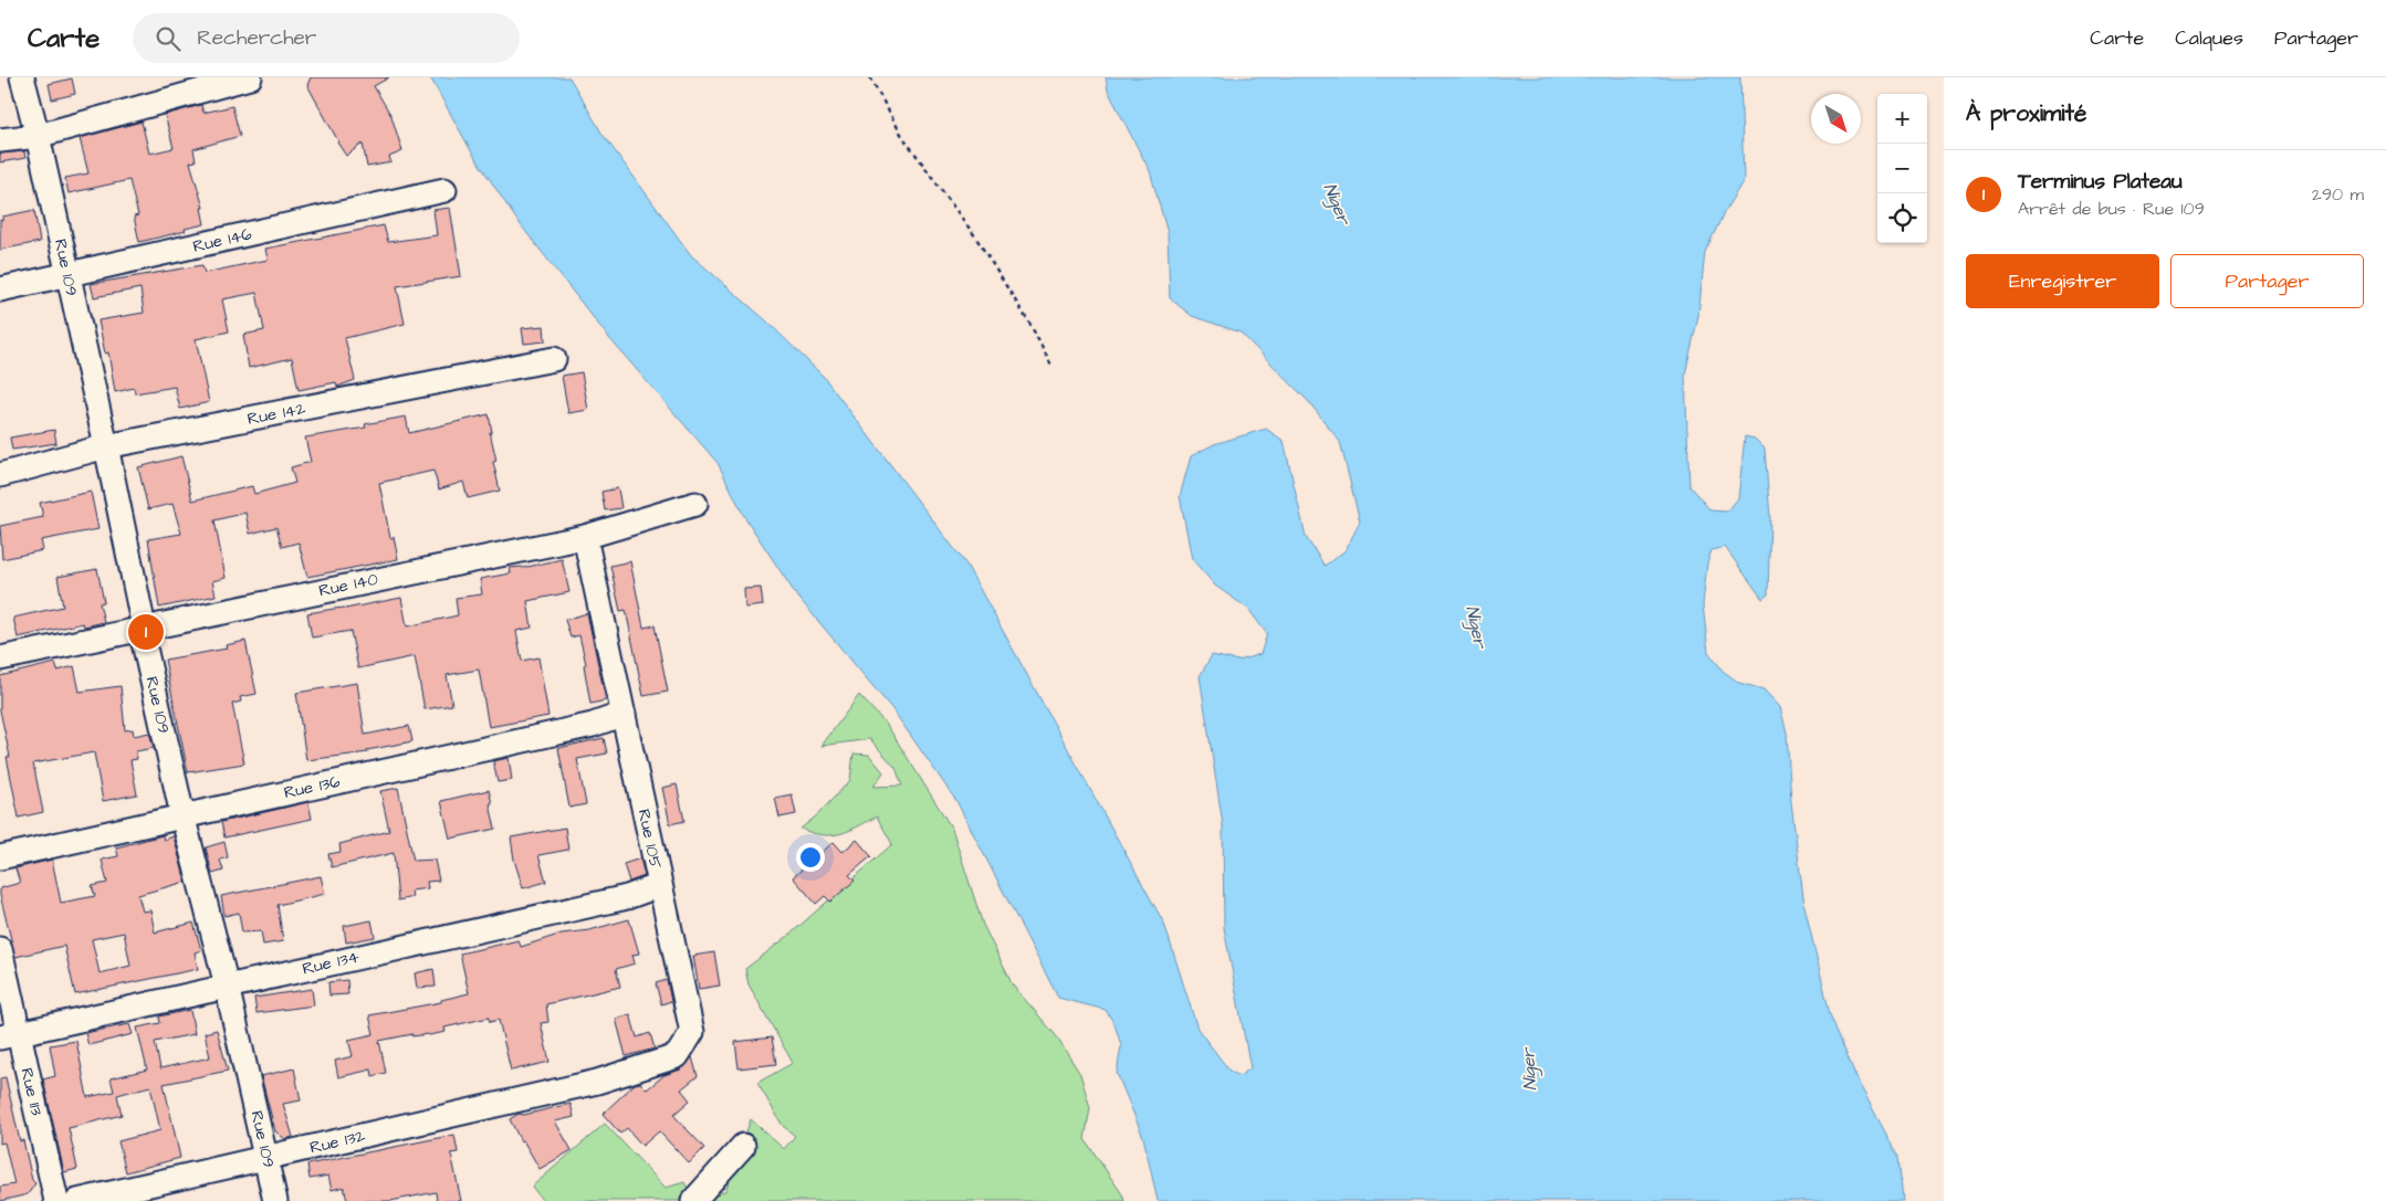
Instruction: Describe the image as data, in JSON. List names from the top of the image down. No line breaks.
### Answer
{"streets":{"street":["Rue 146","Rue 109","Rue 142","Rue 140","Rue 136","Rue 105","Rue 134","Rue 113","Rue 132"]},"crossings":[["Rue 146","Rue 109"],["Rue 109","Rue 142"],["Rue 109","Rue 140"],["Rue 109","Rue 136"],["Rue 109","Rue 134"],["Rue 109","Rue 132"],["Rue 140","Rue 105"],["Rue 136","Rue 105"],["Rue 105","Rue 134"],["Rue 105","Rue 132"],["Rue 134","Rue 113"]],"water":["Niger"],"north":"bottom right","page":{"header":"Carte","search":"Rechercher","nav":["Carte","Calques","Partager"],"heading":"À proximité","map_buttons":["+","−"],"list":[{"mark":"1","name":"Terminus Plateau","note":"Arrêt de bus · Rue 109","value":"290 m"}],"buttons":["Enregistrer","Partager"],"pins":"1"}}
